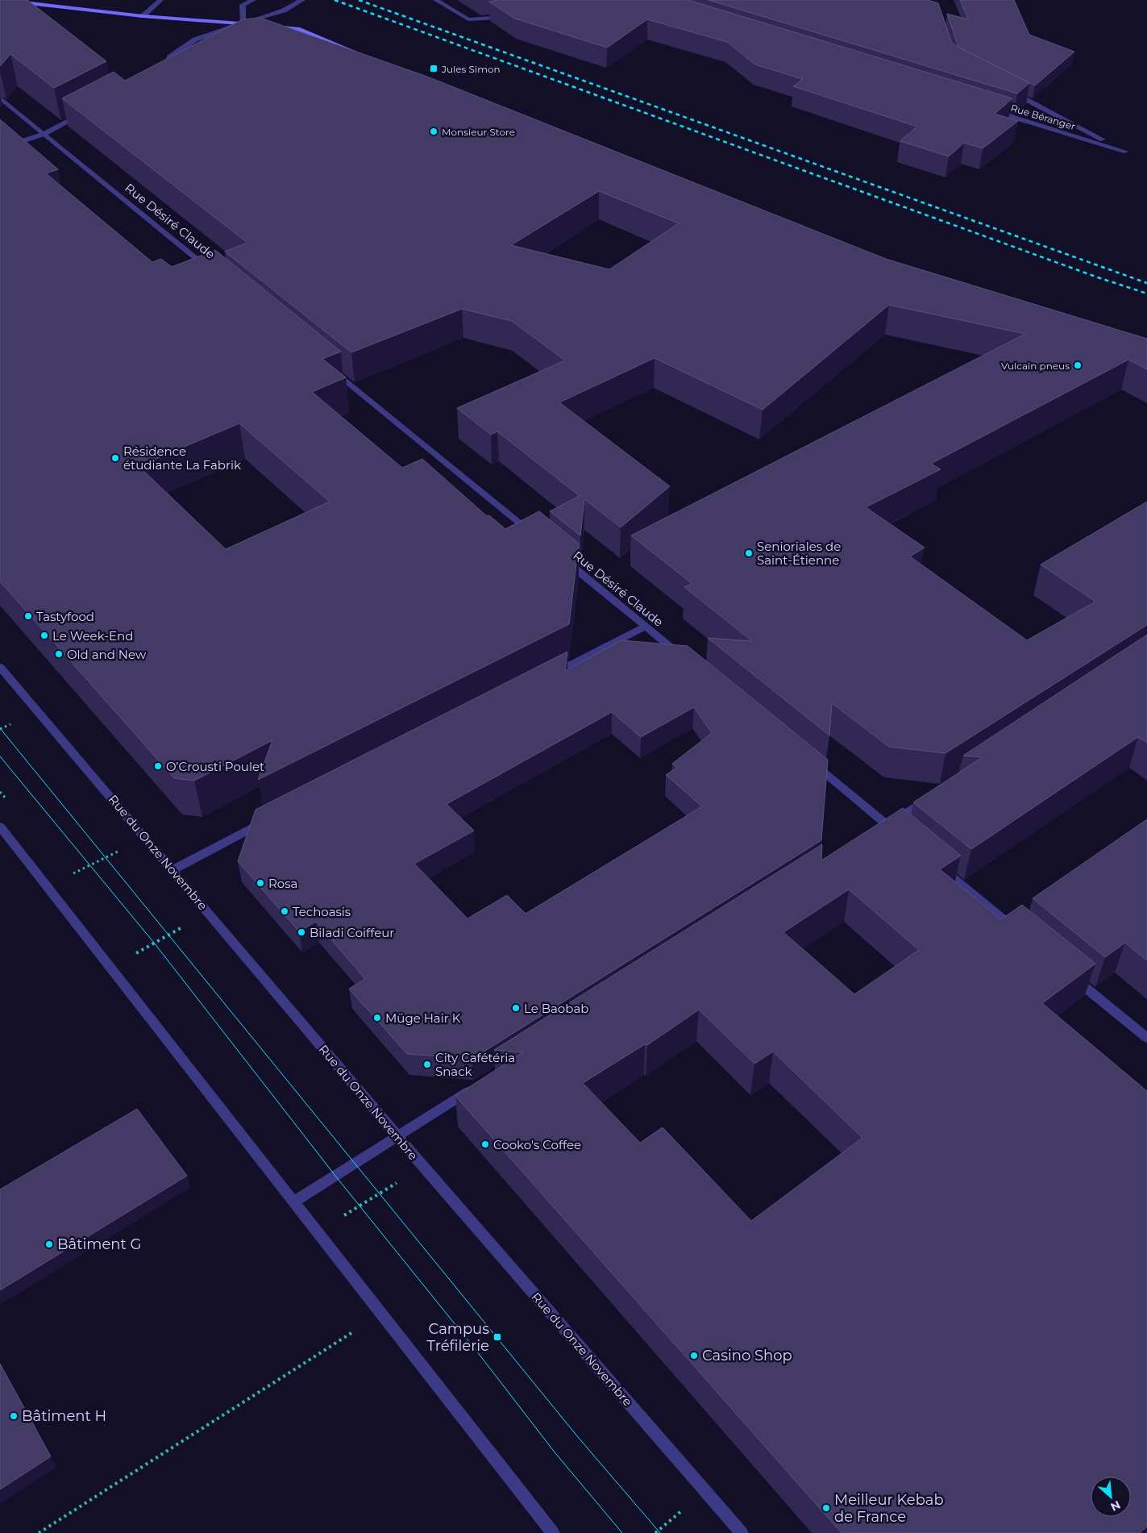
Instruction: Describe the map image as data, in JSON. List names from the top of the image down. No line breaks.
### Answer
{"streets":{"street":["Rue Béranger","Rue Désiré Claude","Rue du Onze Novembre"]},"places":{"transit":["Jules Simon","Campus Tréfilerie"],"other":["Monsieur Store","Vulcain pneus","Résidence étudiante La Fabrik","Senioriales de Saint-Étienne","Tastyfood","Le Week-End","Old and New","O’Crousti Poulet","Rosa","Techoasis","Biladi Coiffeur","Le Baobab","Müge Hair K","City Cafétéria Snack","Cooko's Coffee","Bâtiment G","Casino Shop","Bâtiment H","Meilleur Kebab de France"]},"north":"bottom right"}
